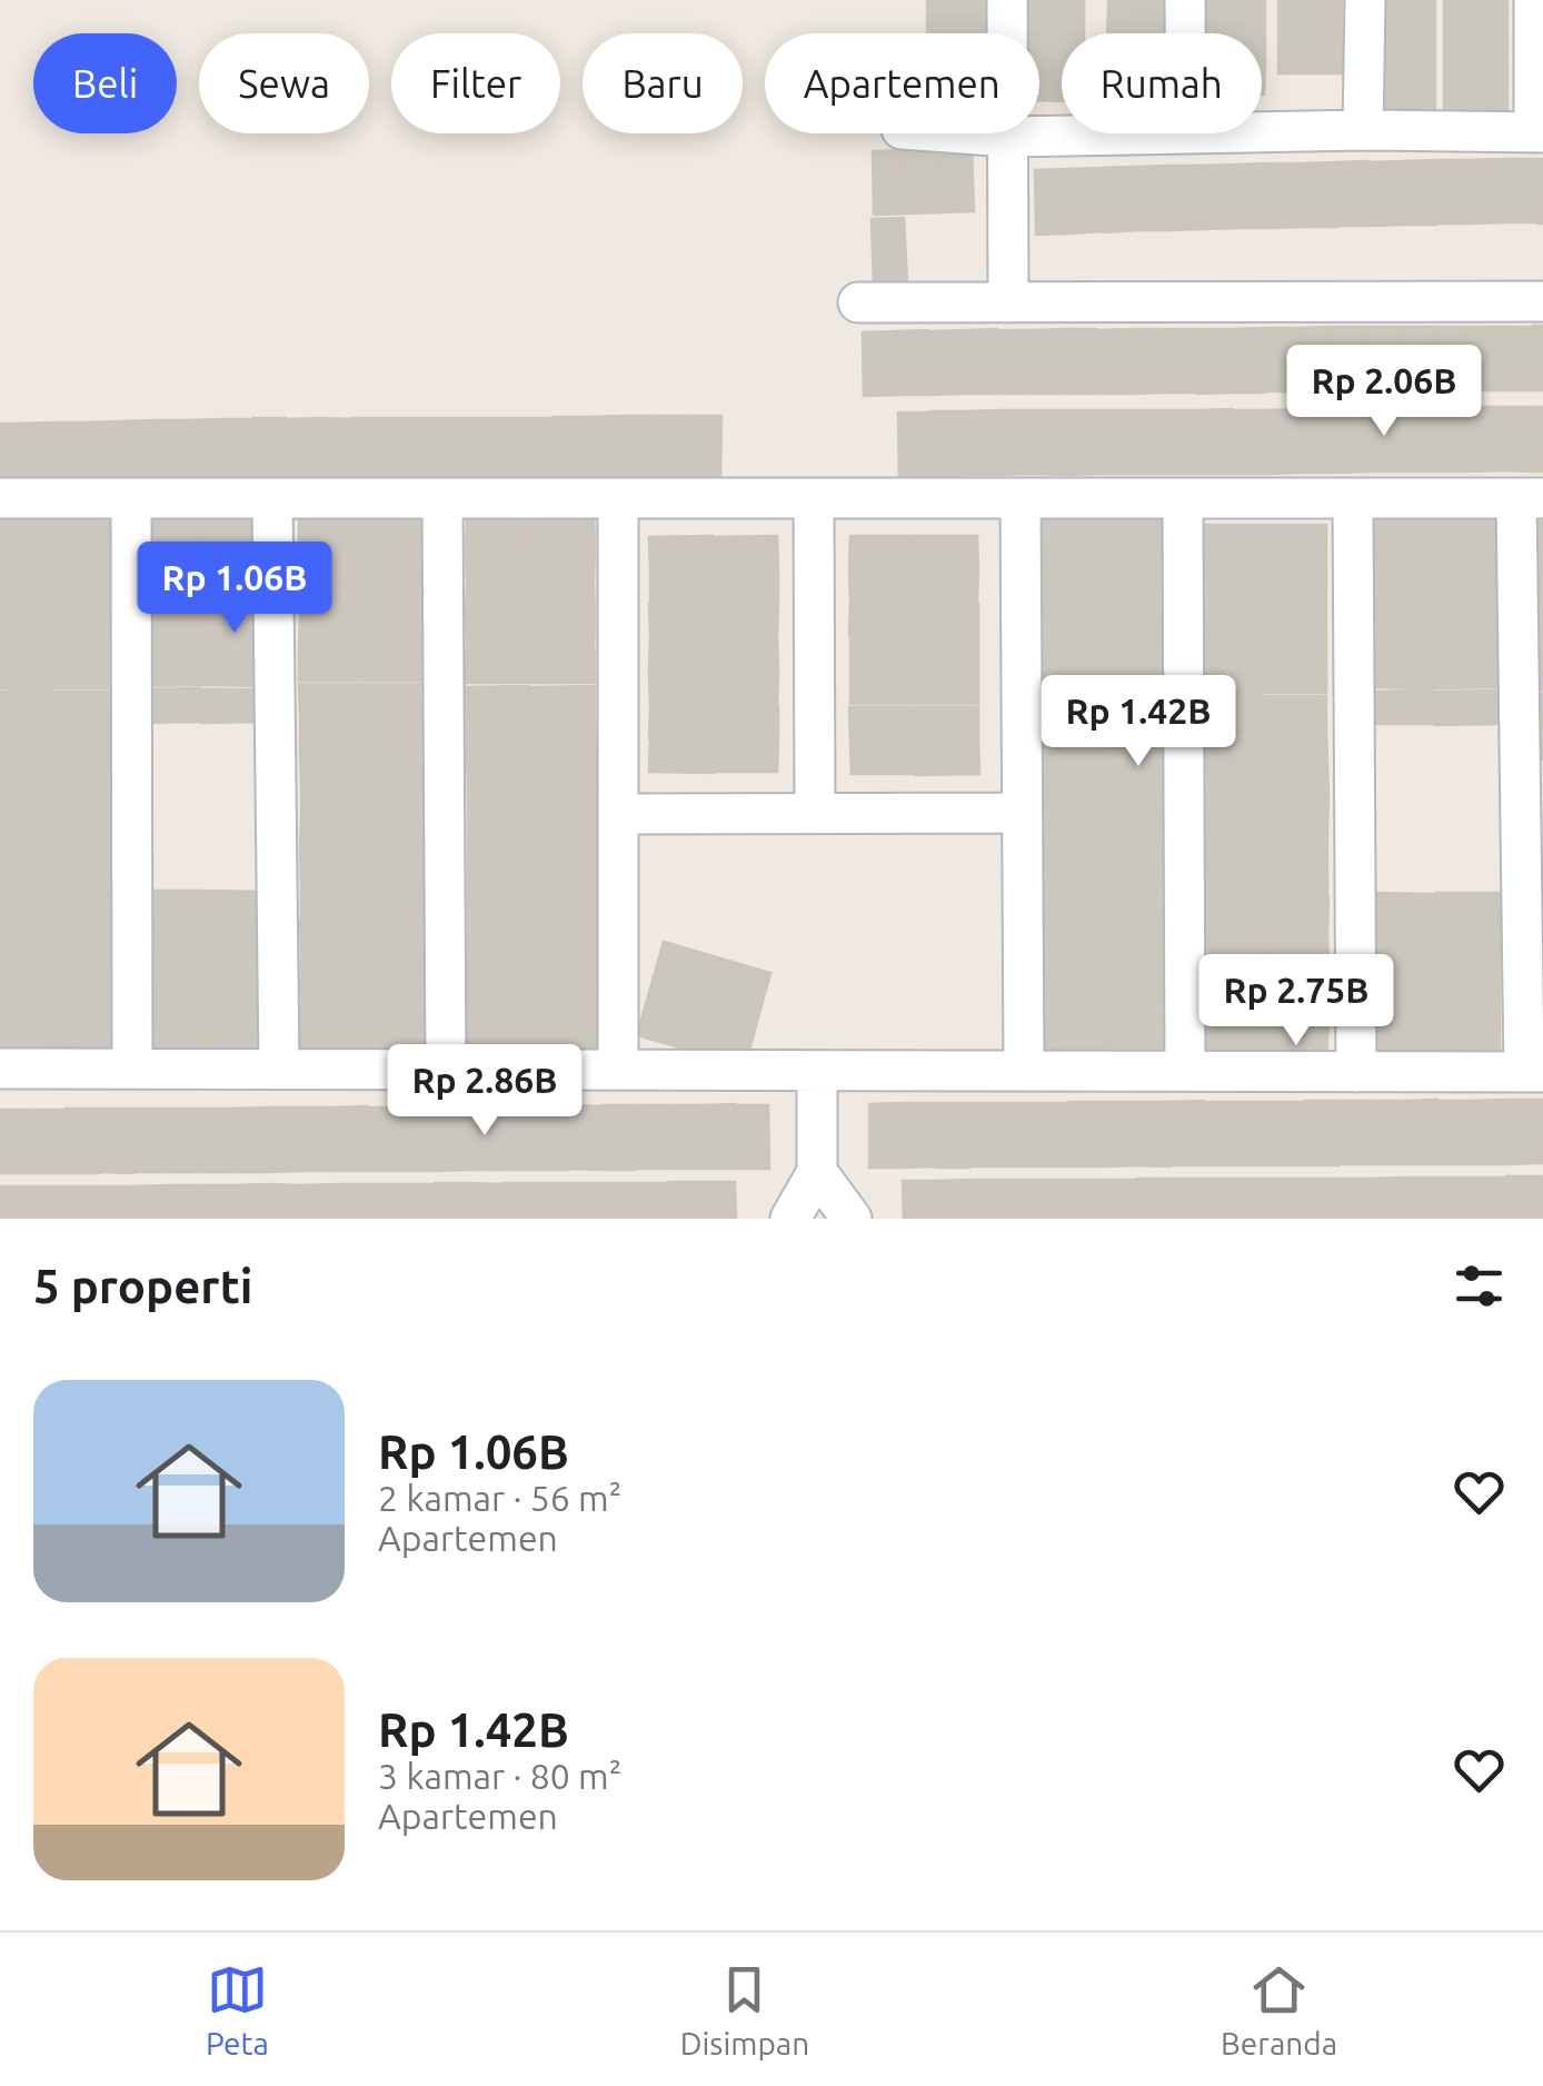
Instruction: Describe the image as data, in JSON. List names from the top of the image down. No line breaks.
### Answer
{"page":{"chip":["Beli","Sewa","Filter","Baru","Apartemen","Rumah"],"price":["Rp 2.06B","Rp 1.06B","Rp 1.42B","Rp 2.75B","Rp 2.86B"],"heading":"5 properti","list":[{"name":"Rp 1.06B","note":"2 kamar · 56 m² · Apartemen"},{"name":"Rp 1.42B","note":"3 kamar · 80 m² · Apartemen"}],"tabs":["Peta","Disimpan","Beranda"]}}
